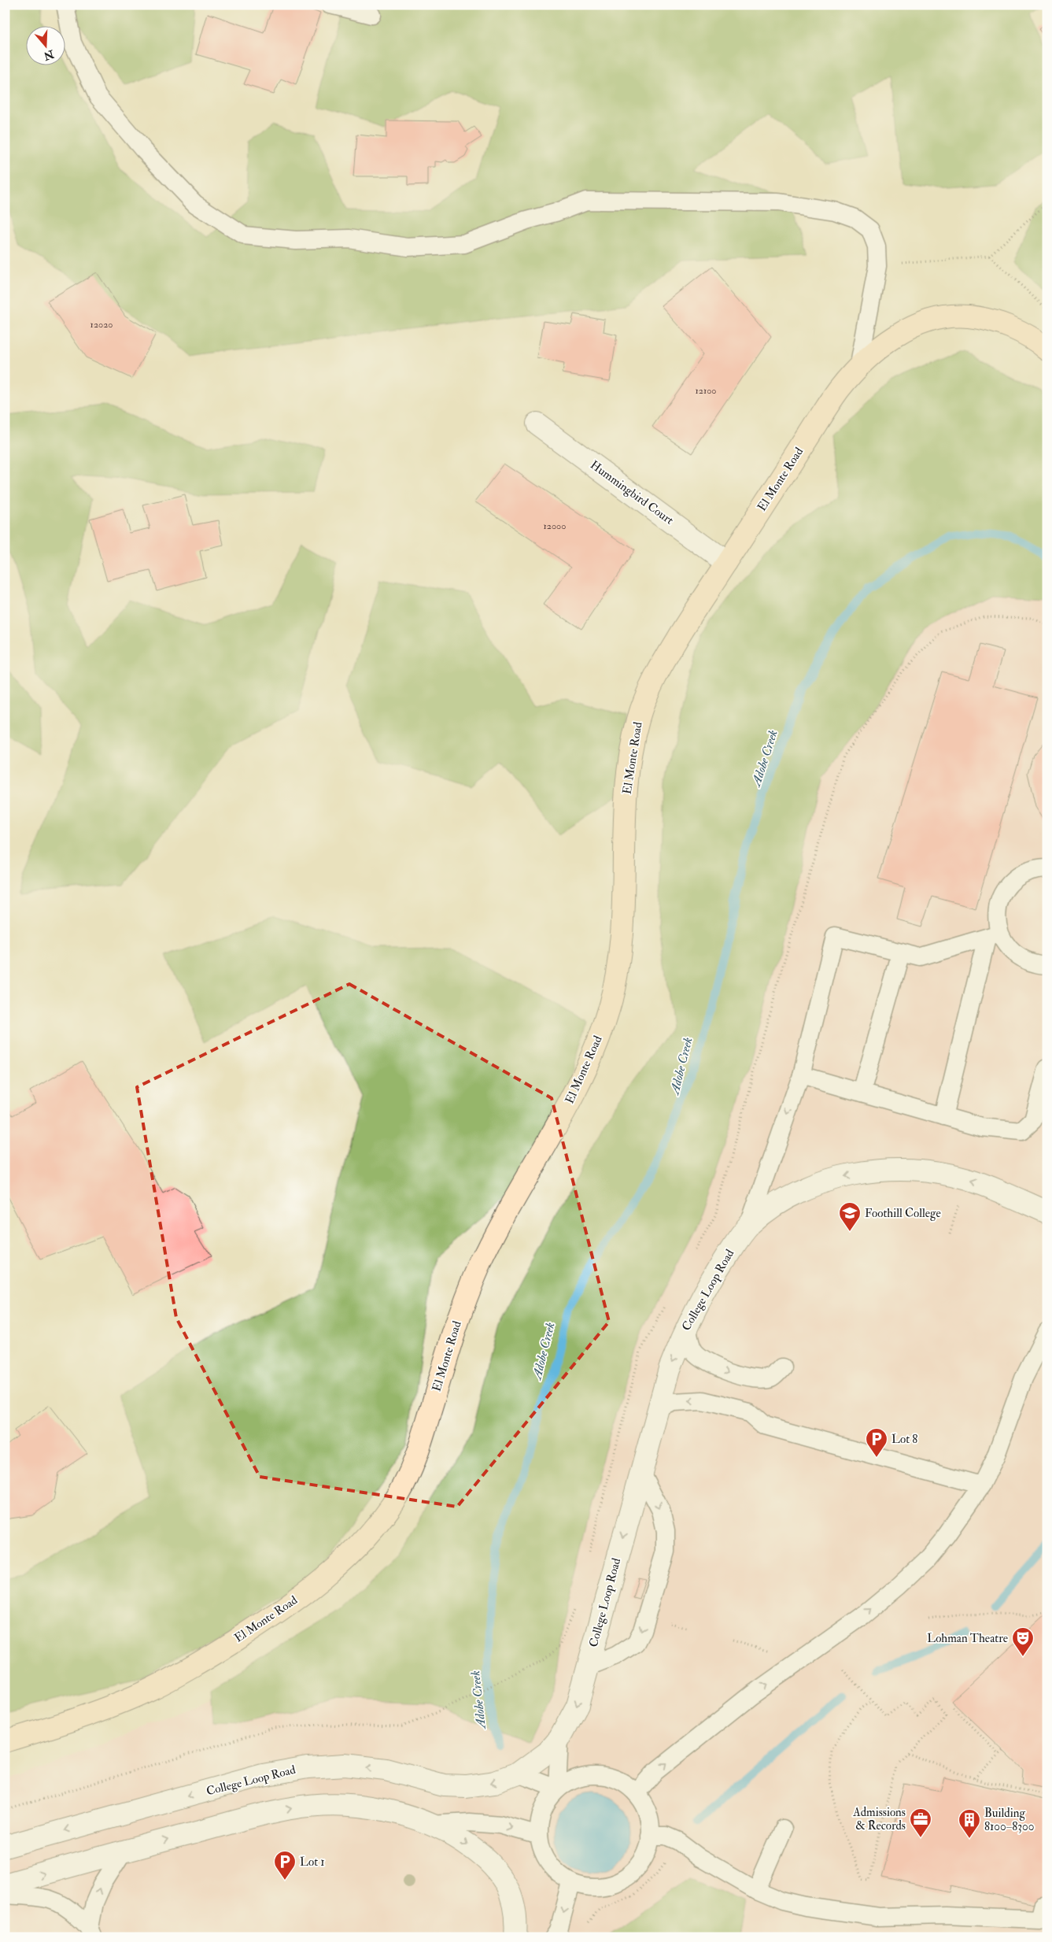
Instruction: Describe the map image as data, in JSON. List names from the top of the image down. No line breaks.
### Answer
{"streets":{"street":["El Monte Road","Hummingbird Court","College Loop Road"]},"crossings":[["El Monte Road","Hummingbird Court"]],"water":["Adobe Creek"],"places":{"school or university":["Foothill College"],"parking":["Lot 8","Lot 1"],"theatre":["Lohman Theatre"],"office":["Admissions & Records"],"building":["Building 8100–8300"]},"house_numbers":["12020","12100","12000"],"north":"bottom"}
